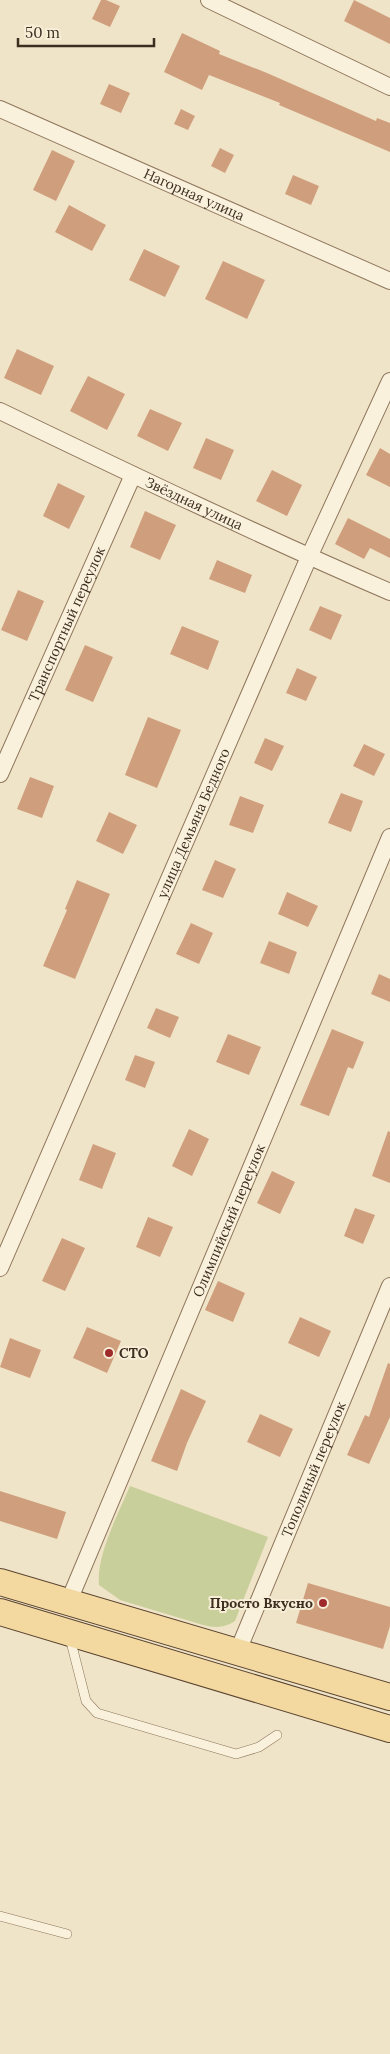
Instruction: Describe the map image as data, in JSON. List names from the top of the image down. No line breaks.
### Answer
{"streets":{"street":["Нагорная улица","Звёздная улица","Транспортный переулок","улица Демьяна Бедного","Олимпийский переулок","Тополиный переулок"]},"crossings":[["Звёздная улица","Транспортный переулок"],["Звёздная улица","улица Демьяна Бедного"]],"places":["СТО","Просто Вкусно"],"scale_bar":"50 m"}
